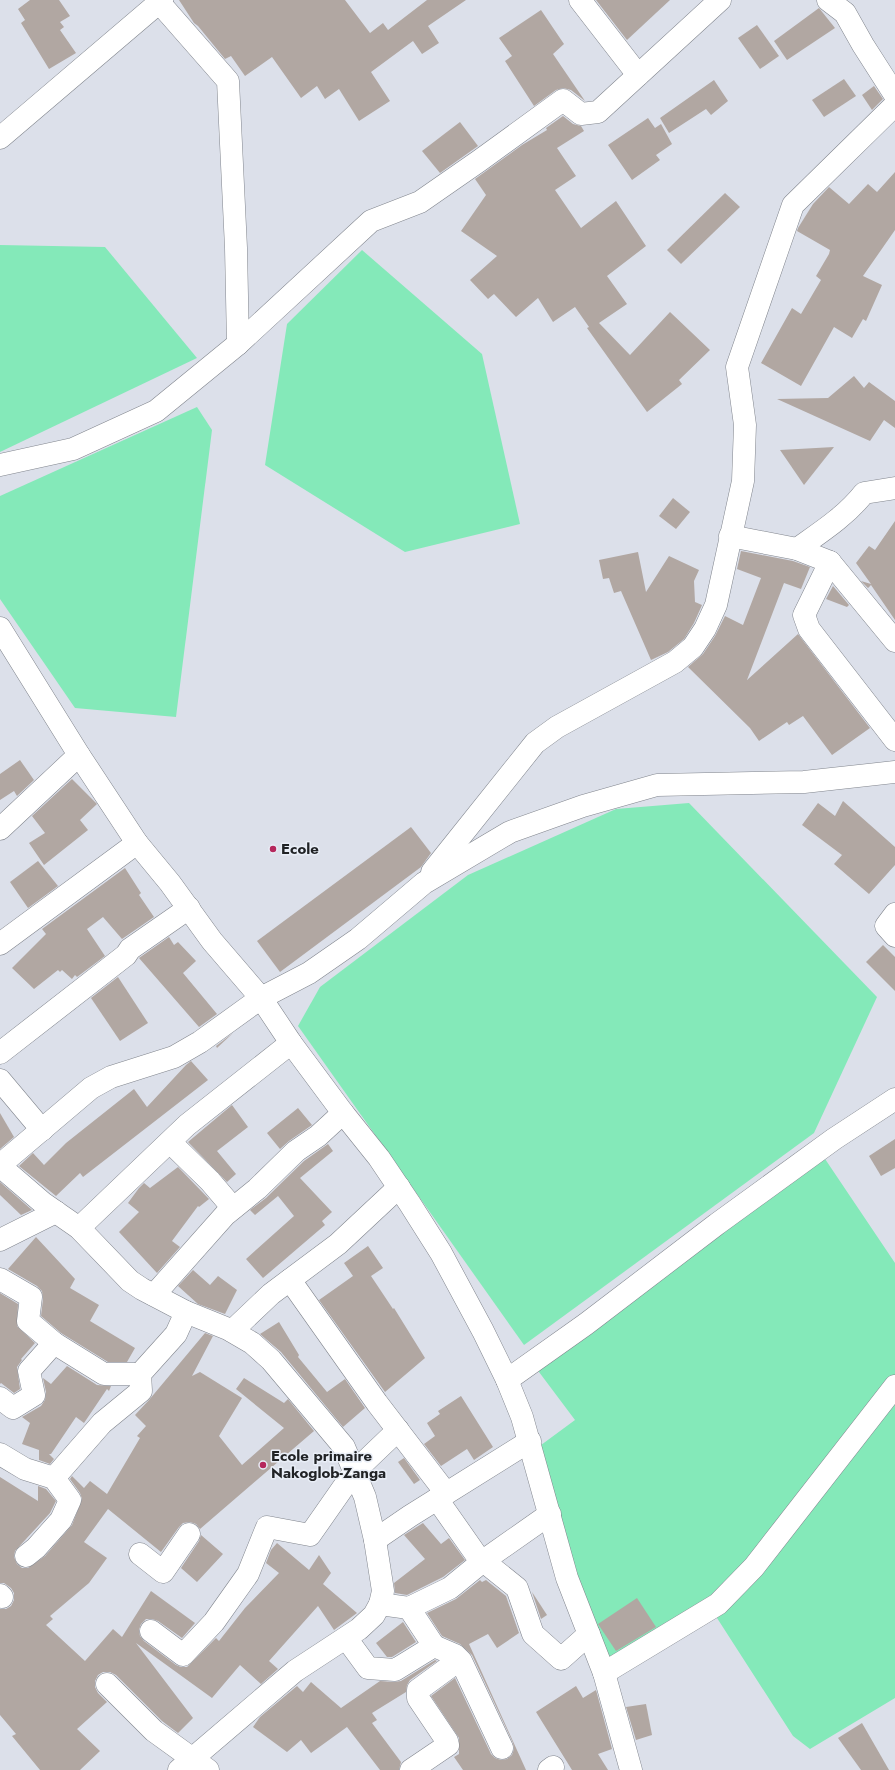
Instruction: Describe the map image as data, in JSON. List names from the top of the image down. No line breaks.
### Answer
{"places":["Ecole","Ecole primaire Nakoglob-Zanga"]}
